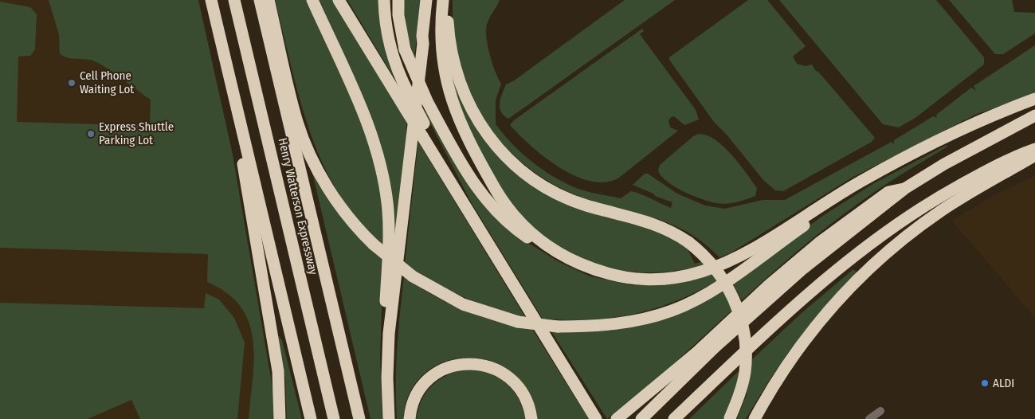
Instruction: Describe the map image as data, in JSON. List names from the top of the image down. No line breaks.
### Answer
{"streets":{"highway":["Henry Watterson Expressway"]},"places":["Cell Phone Waiting Lot","Express Shuttle Parking Lot","ALDI"]}
